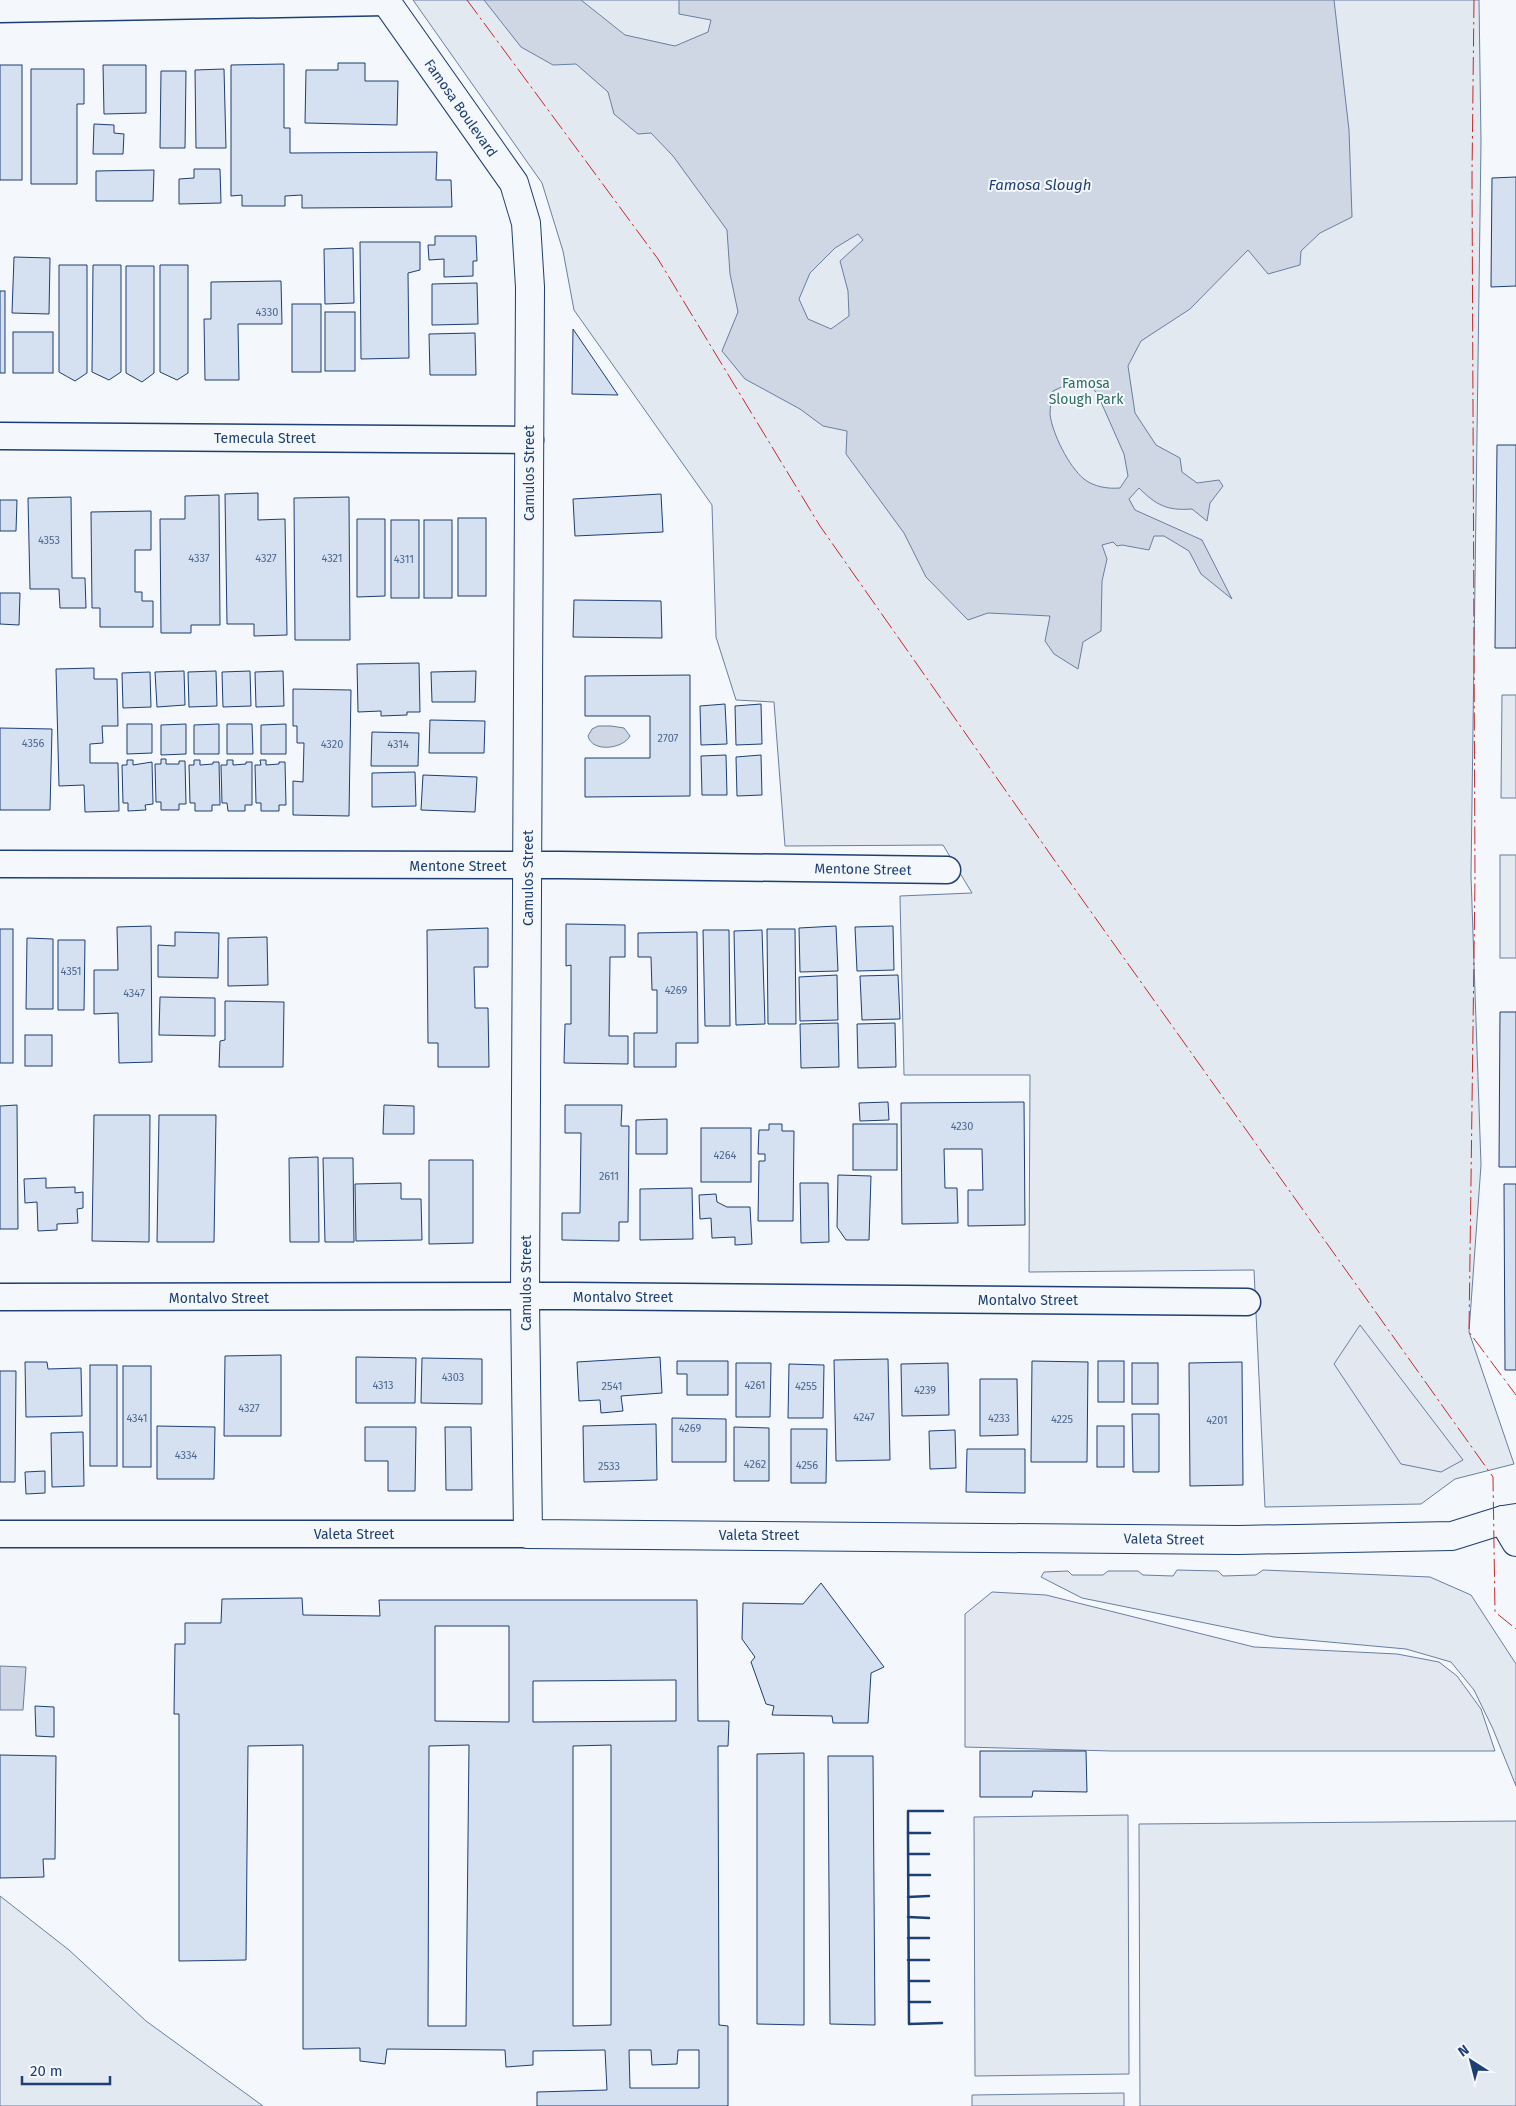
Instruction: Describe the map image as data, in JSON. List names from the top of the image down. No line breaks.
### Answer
{"streets":{"street":["Famosa Boulevard","Temecula Street","Camulos Street","Mentone Street","Montalvo Street","Valeta Street"]},"crossings":[["Famosa Boulevard","Camulos Street"],["Temecula Street","Camulos Street"],["Camulos Street","Mentone Street"],["Camulos Street","Montalvo Street"],["Camulos Street","Valeta Street"]],"water":["Famosa Slough"],"parks":["Famosa Slough Park"],"house_numbers":["4330","4353","4337","4327","4321","4311","2707","4356","4320","4314","4351","4269","4347","4230","4264","2611","4303","4313","4261","2541","4255","4239","4327","4247","4341","4233","4225","4201","4269","4334","4262","4256","2533"],"scale_bar":"20 m","north":"top left"}
